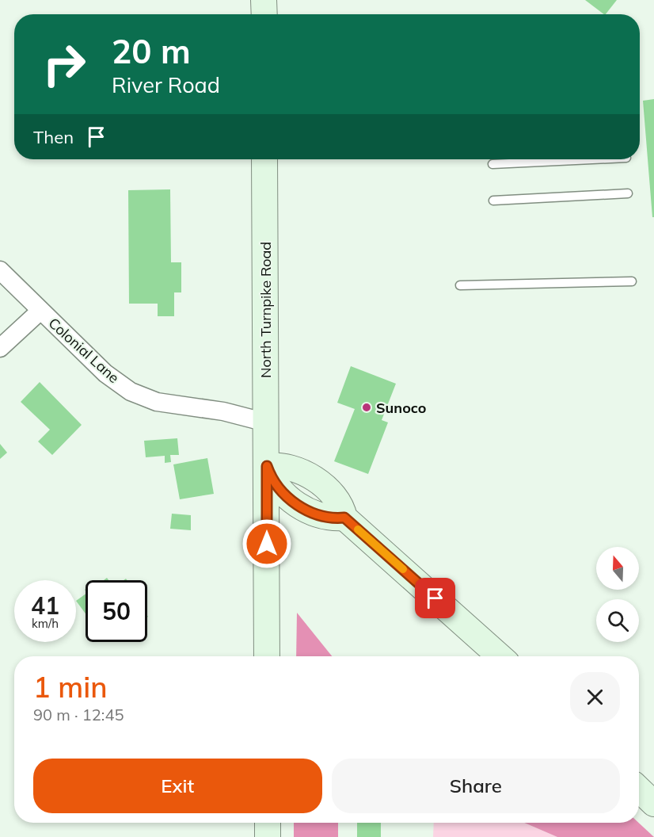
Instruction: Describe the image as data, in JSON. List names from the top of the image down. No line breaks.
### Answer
{"streets":{"main road":["North Turnpike Road"],"street":["Colonial Lane"]},"crossings":[["North Turnpike Road","Colonial Lane"]],"places":["Sunoco"],"north":"top","page":{"turn":["20 m","River Road"],"then":"Then","speed":"41 km/h","limit":"50","heading":["1 min","90 m · 12:45"],"buttons":["Exit","Share"]}}
